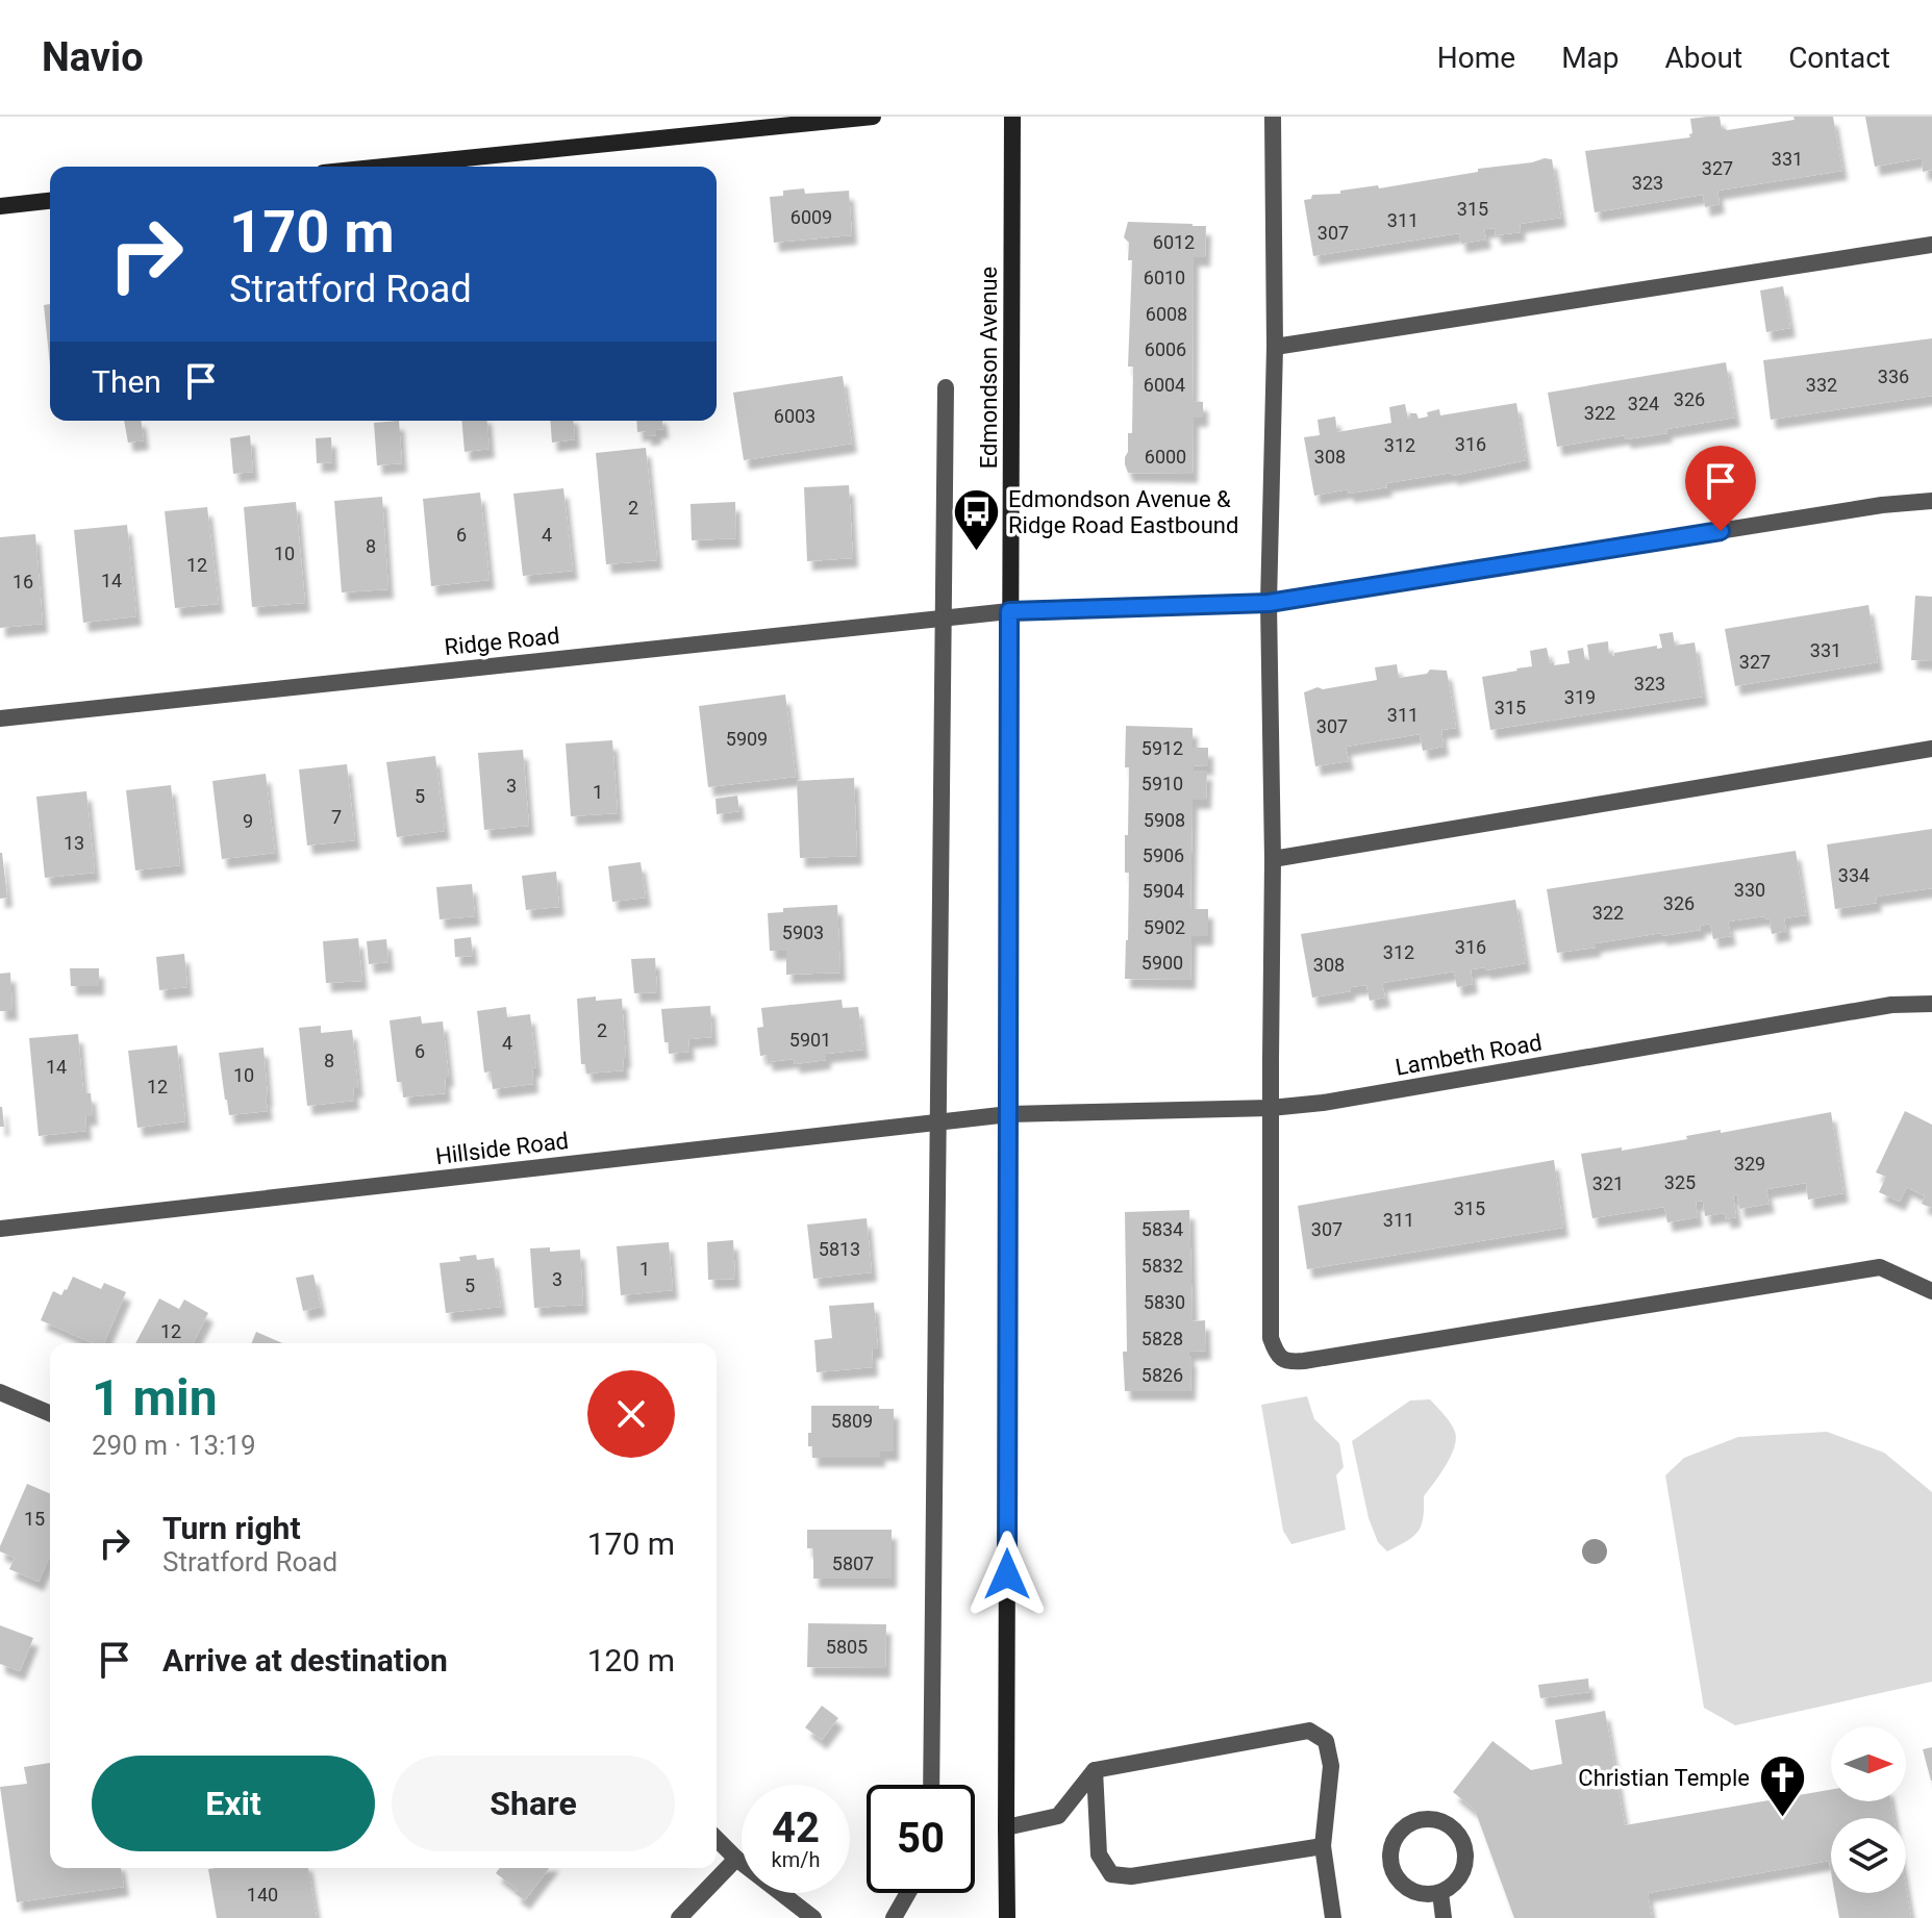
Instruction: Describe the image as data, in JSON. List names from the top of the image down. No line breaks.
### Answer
{"streets":{"main road":["Edmondson Avenue"],"street":["Ridge Road","Lambeth Road","Hillside Road"]},"crossings":[["Edmondson Avenue","Ridge Road"],["Edmondson Avenue","Lambeth Road"],["Edmondson Avenue","Hillside Road"],["Lambeth Road","Hillside Road"]],"places":{"bus stop":["Edmondson Avenue & Ridge Road Eastbound"],"church":["Christian Temple"]},"house_numbers":["331","327","323","315","6009","311","307","6012","6010","6008","6006","336","6004","332","326","324","322","6003","316","312","6000","308","2","6","4","8","10","12","14","16","331","327","323","319","315","311","307","5909","5912","5910","3","1","5","7","5908","9","13","5906","334","330","5904","326","322","5902","5903","316","312","5900","308","2","5901","4","6","8","14","10","12","329","325","321","315","311","5834","307","5813","5832","1","3","5","5830","12","5828","5826","5809","15","5807","5805","140"],"north":"right","page":{"header":"Navio","nav":["Home","Map","About","Contact"],"turn":["170 m","Stratford Road"],"then":"Then","heading":["1 min","290 m · 13:19"],"list":[{"name":"Turn right","note":"Stratford Road","value":"170 m"},{"name":"Arrive at destination","value":"120 m"}],"buttons":["Exit","Share"],"speed":"42 km/h","limit":"50"}}
